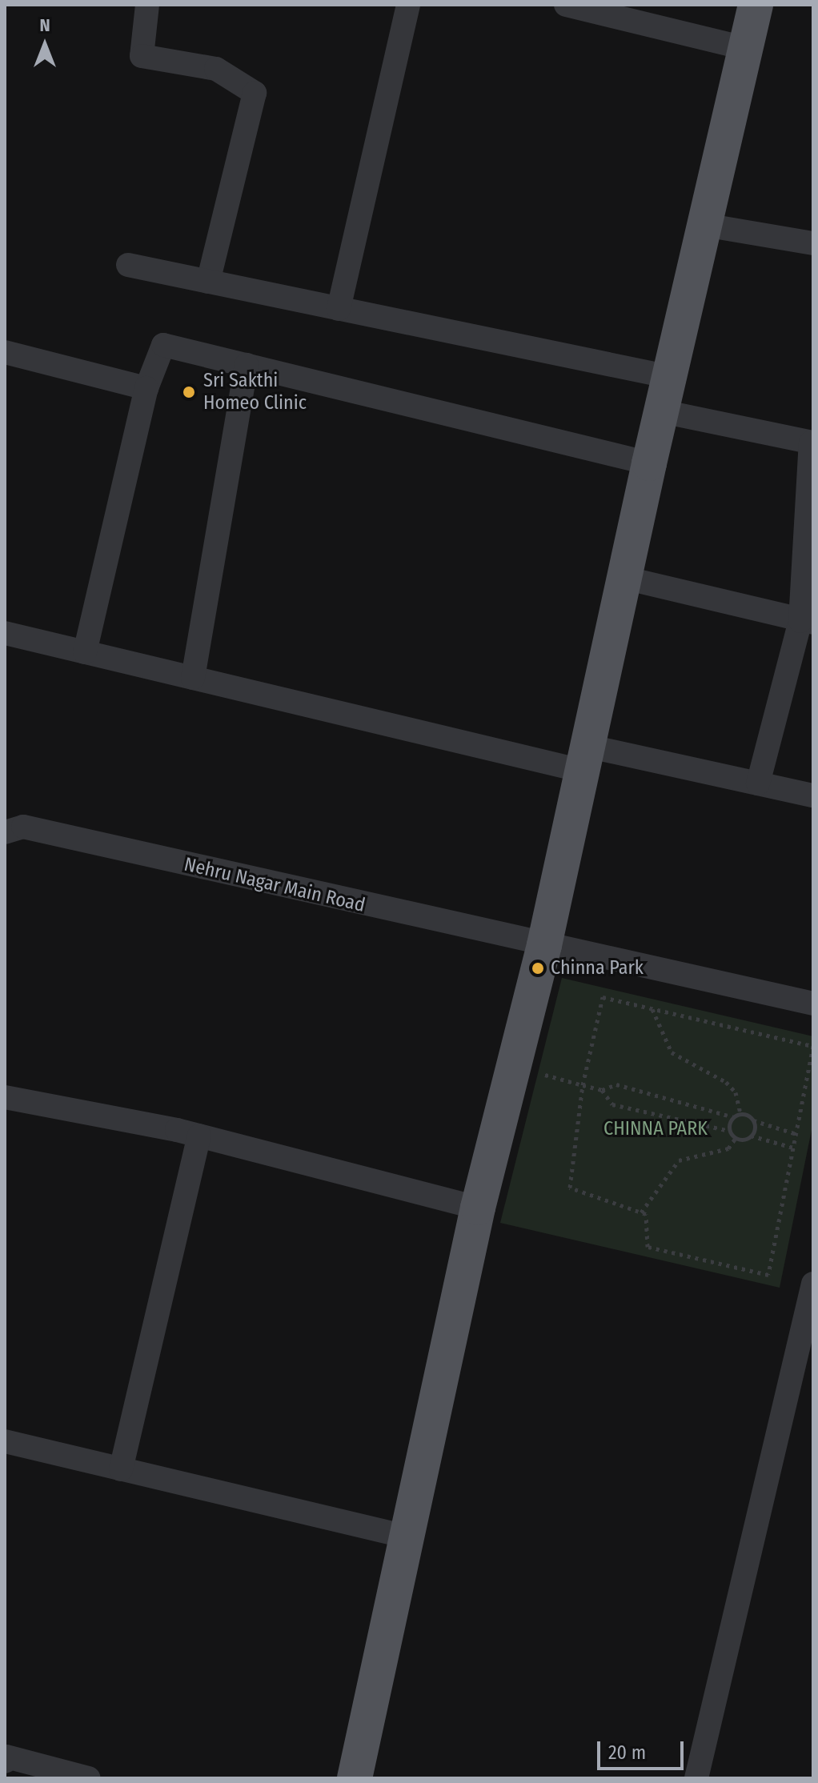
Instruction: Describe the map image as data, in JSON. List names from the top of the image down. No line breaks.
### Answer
{"streets":{"street":["Nehru Nagar Main Road"]},"parks":["CHINNA PARK"],"places":["Sri Sakthi Homeo Clinic","Chinna Park"],"scale_bar":"20 m","north":"top"}
